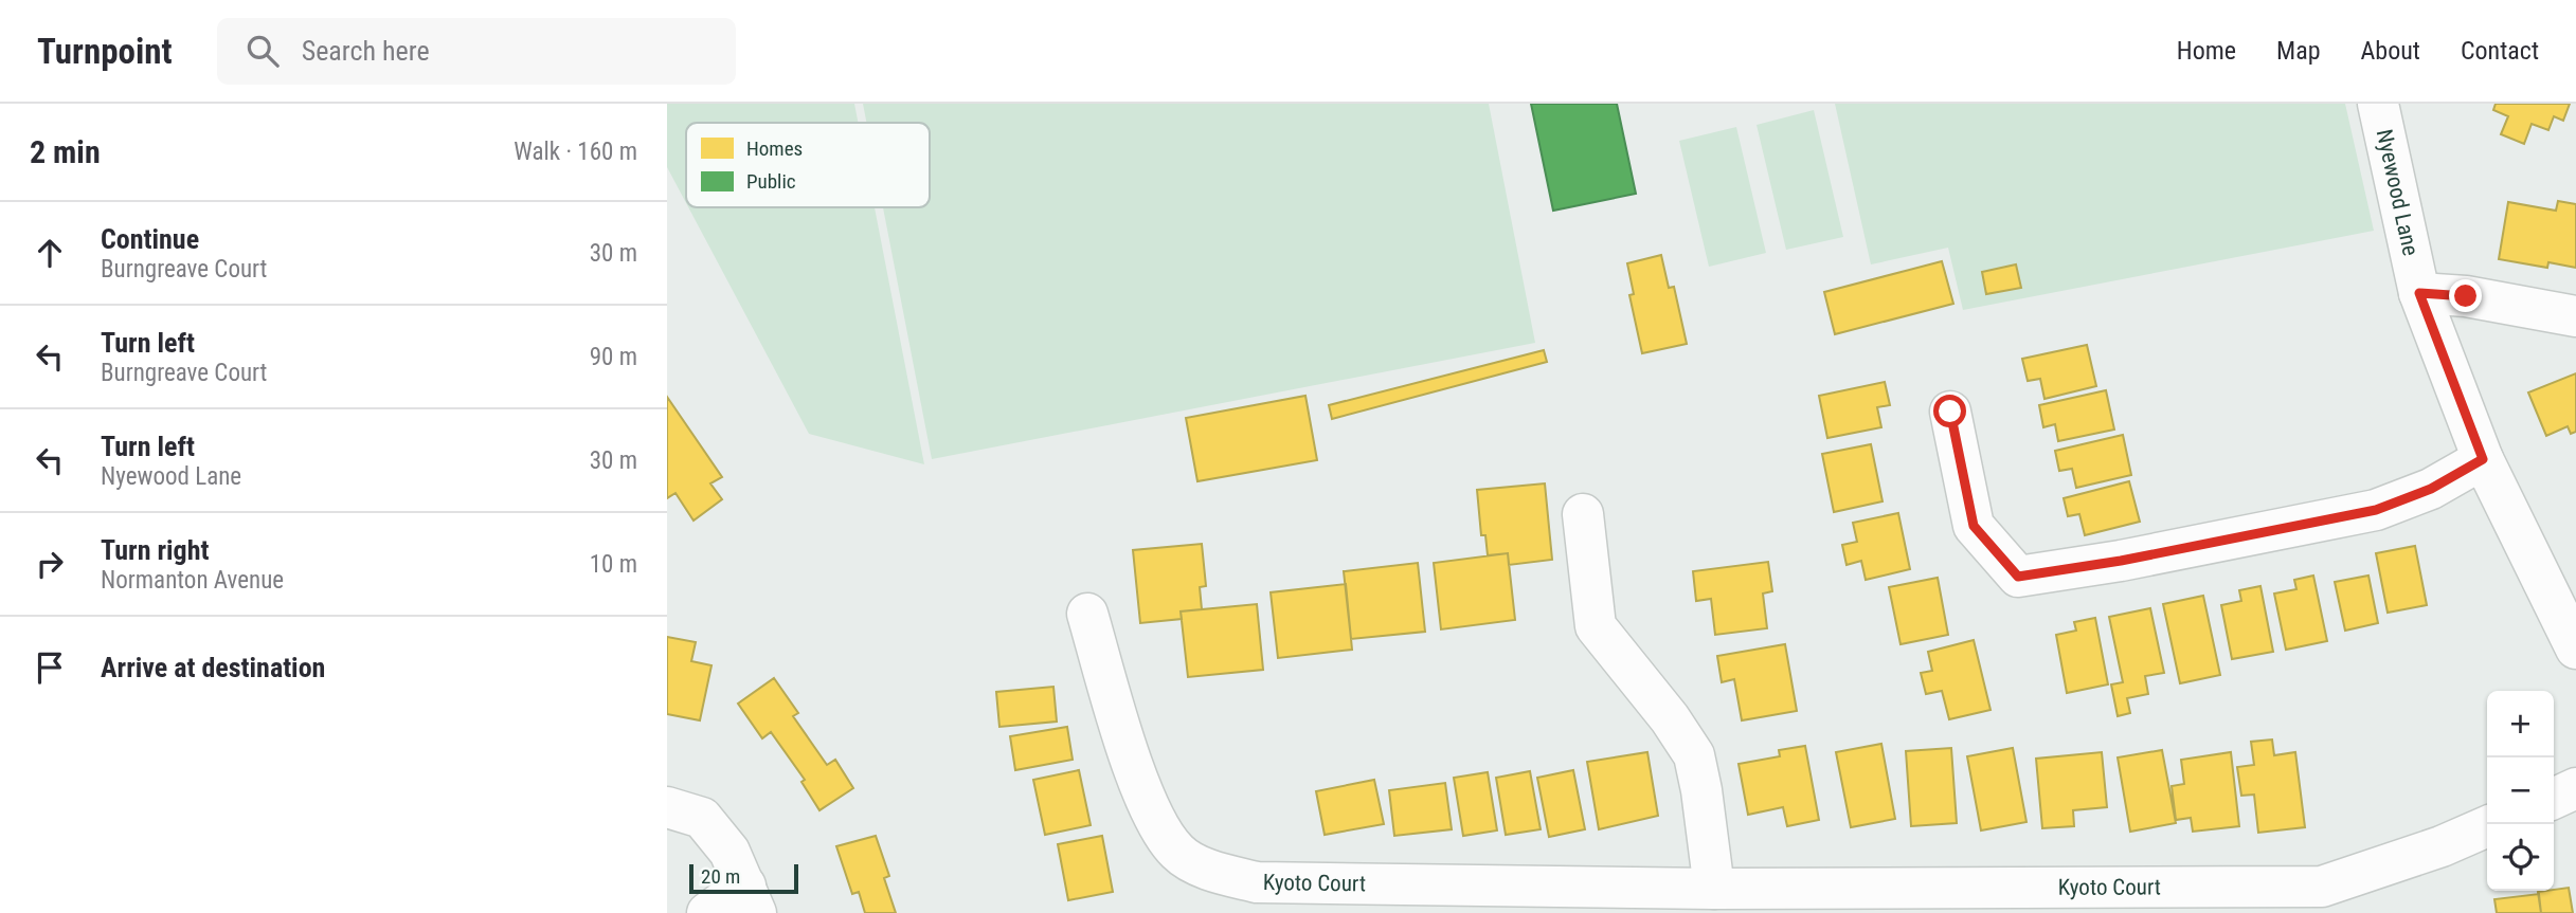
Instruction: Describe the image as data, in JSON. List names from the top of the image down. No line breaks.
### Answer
{"streets":{"street":["Nyewood Lane","Kyoto Court"]},"legend":["Homes","Public"],"scale_bar":"20 m","page":{"header":"Turnpoint","search":"Search here","nav":["Home","Map","About","Contact"],"heading":["2 min","Walk · 160 m"],"list":[["Continue","Burngreave Court","30 m"],["Turn left","Burngreave Court","90 m"],["Turn left","Nyewood Lane","30 m"],["Turn right","Normanton Avenue","10 m"],"Arrive at destination"],"map_buttons":["+","−"],"scale":"20 m"}}
